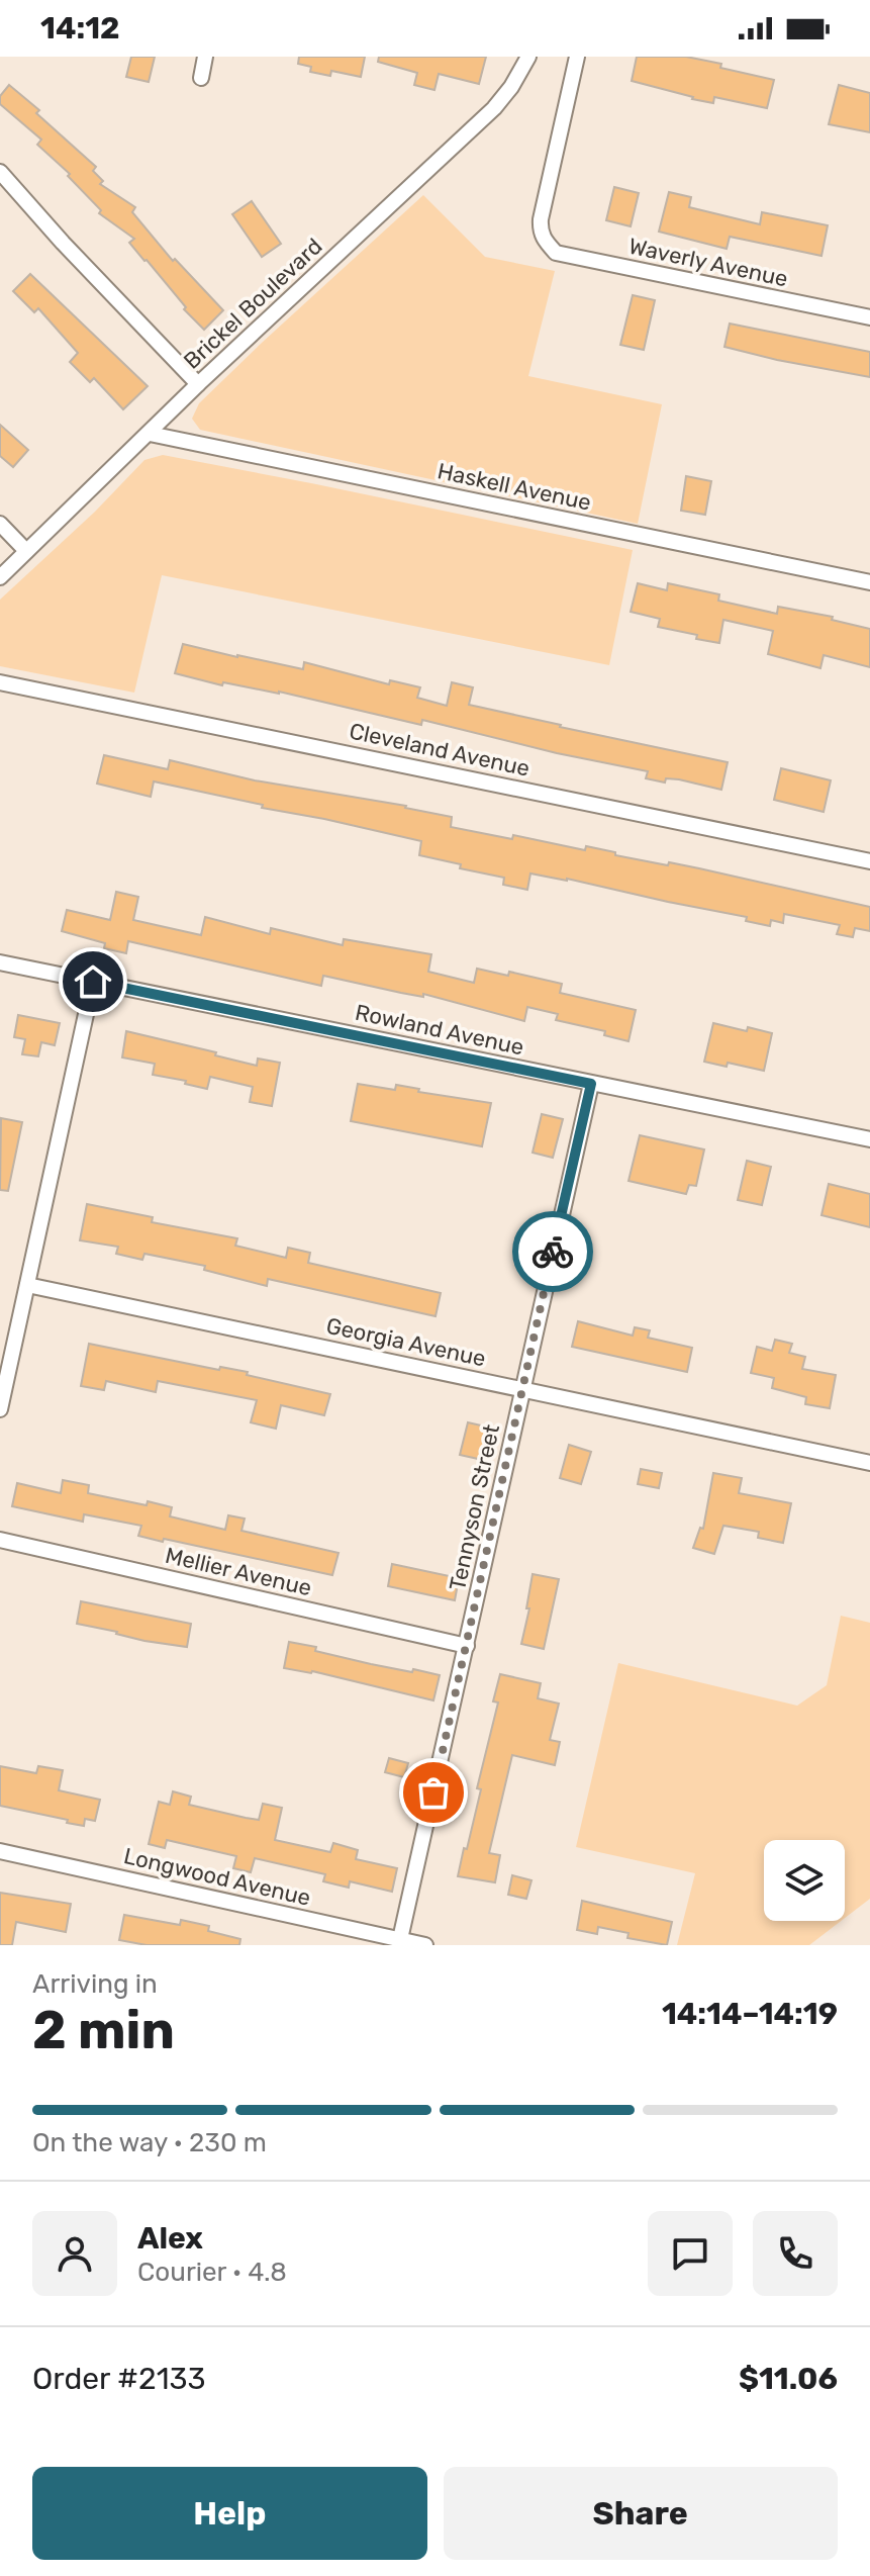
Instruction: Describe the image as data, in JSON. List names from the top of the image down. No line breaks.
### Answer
{"streets":{"street":["Waverly Avenue","Brickel Boulevard","Haskell Avenue","Cleveland Avenue","Rowland Avenue","Georgia Avenue","Tennyson Street","Mellier Avenue","Longwood Avenue"]},"crossings":[["Brickel Boulevard","Haskell Avenue"],["Rowland Avenue","Tennyson Street"],["Georgia Avenue","Tennyson Street"],["Tennyson Street","Mellier Avenue"],["Tennyson Street","Longwood Avenue"]],"page":{"status":"14:12","heading":["2 min","Arriving in","14:14–14:19"],"panel":["Alex","Courier · 4.8","Order #2133","$11.06"],"bar":"On the way · 230 m","buttons":["Help","Share"]}}
